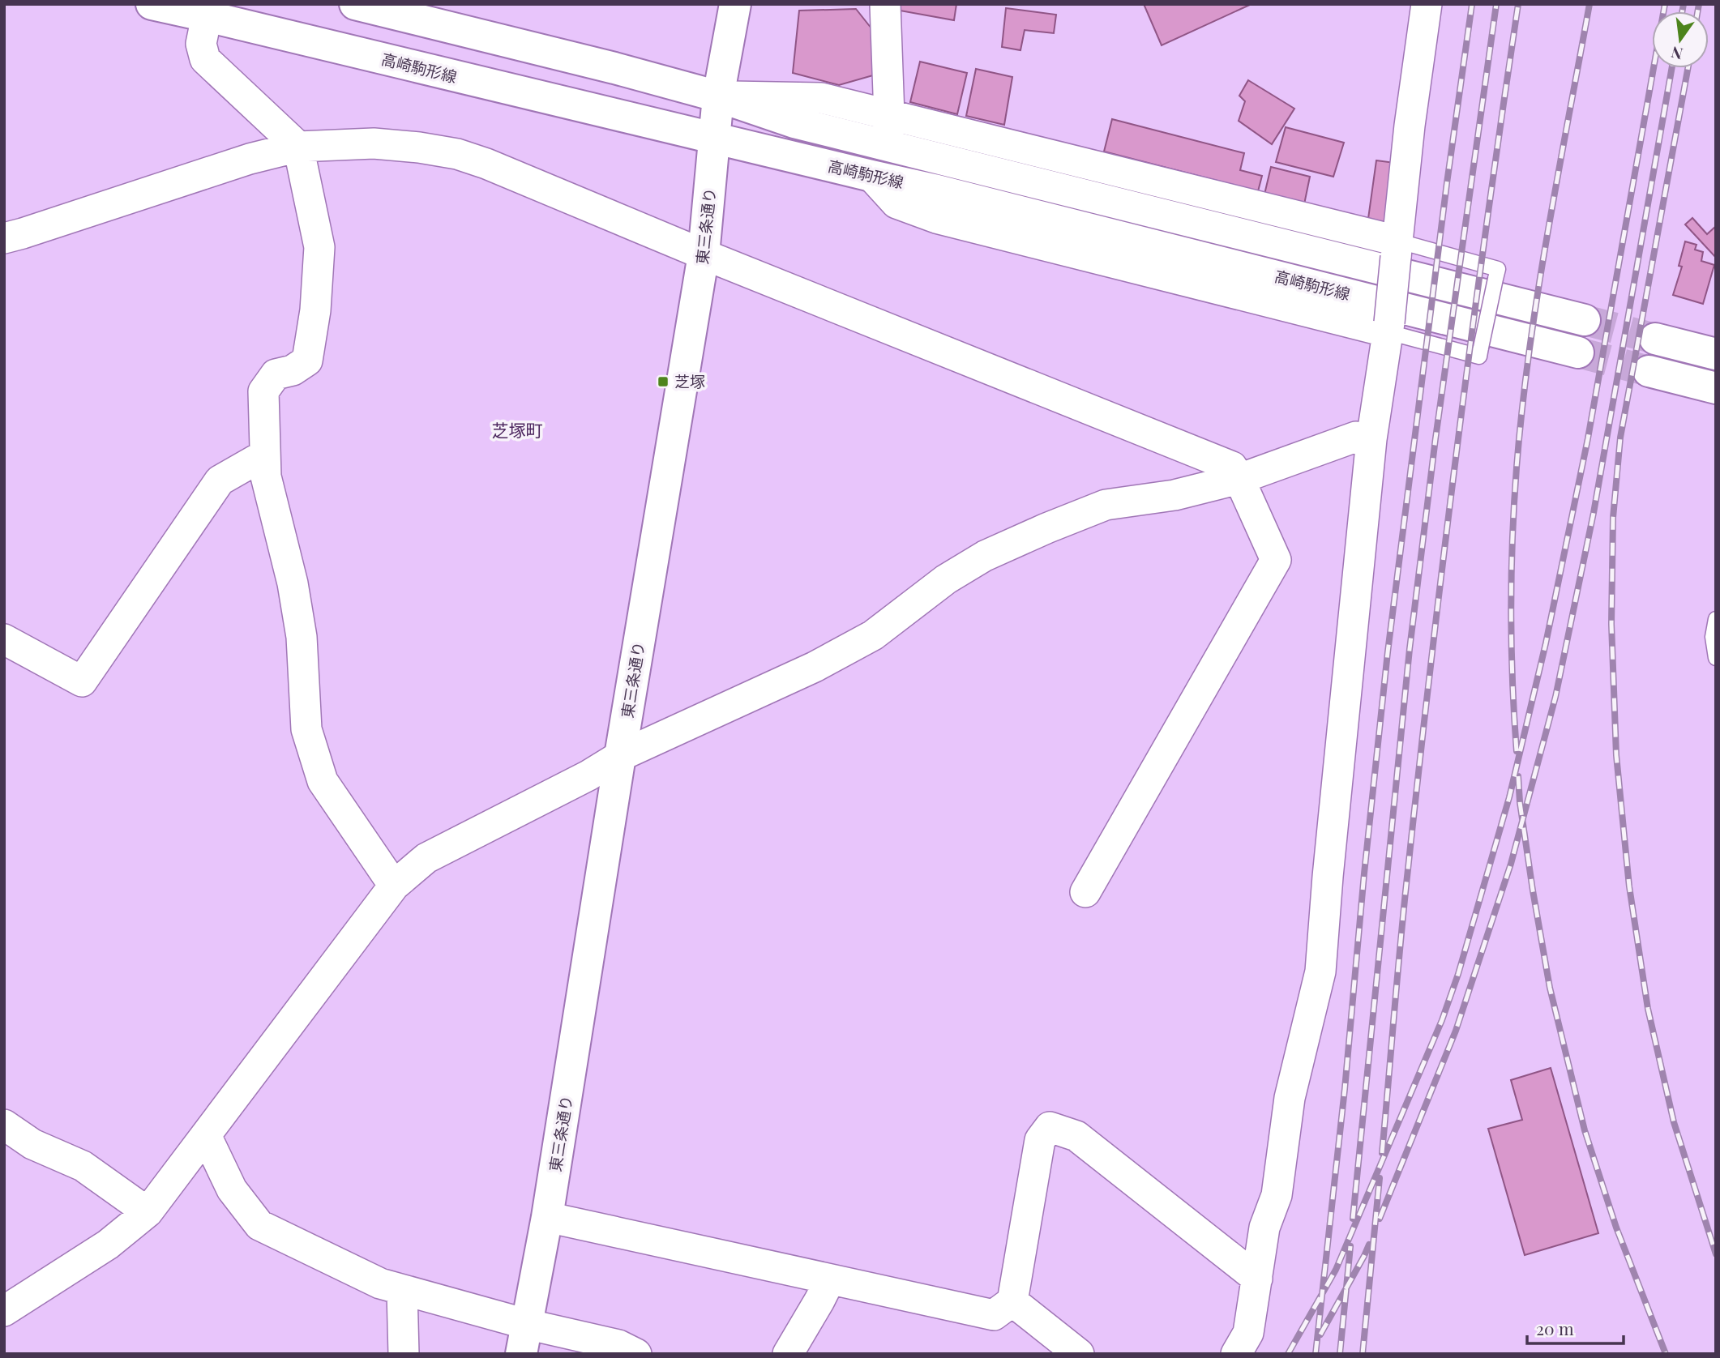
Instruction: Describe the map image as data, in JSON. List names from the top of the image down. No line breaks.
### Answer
{"streets":{"main road":["高崎駒形線","東三条通り"]},"crossings":[["高崎駒形線","東三条通り"]],"districts":["芝塚町"],"places":{"transit":["芝塚"]},"scale_bar":"20 m","north":"bottom"}
